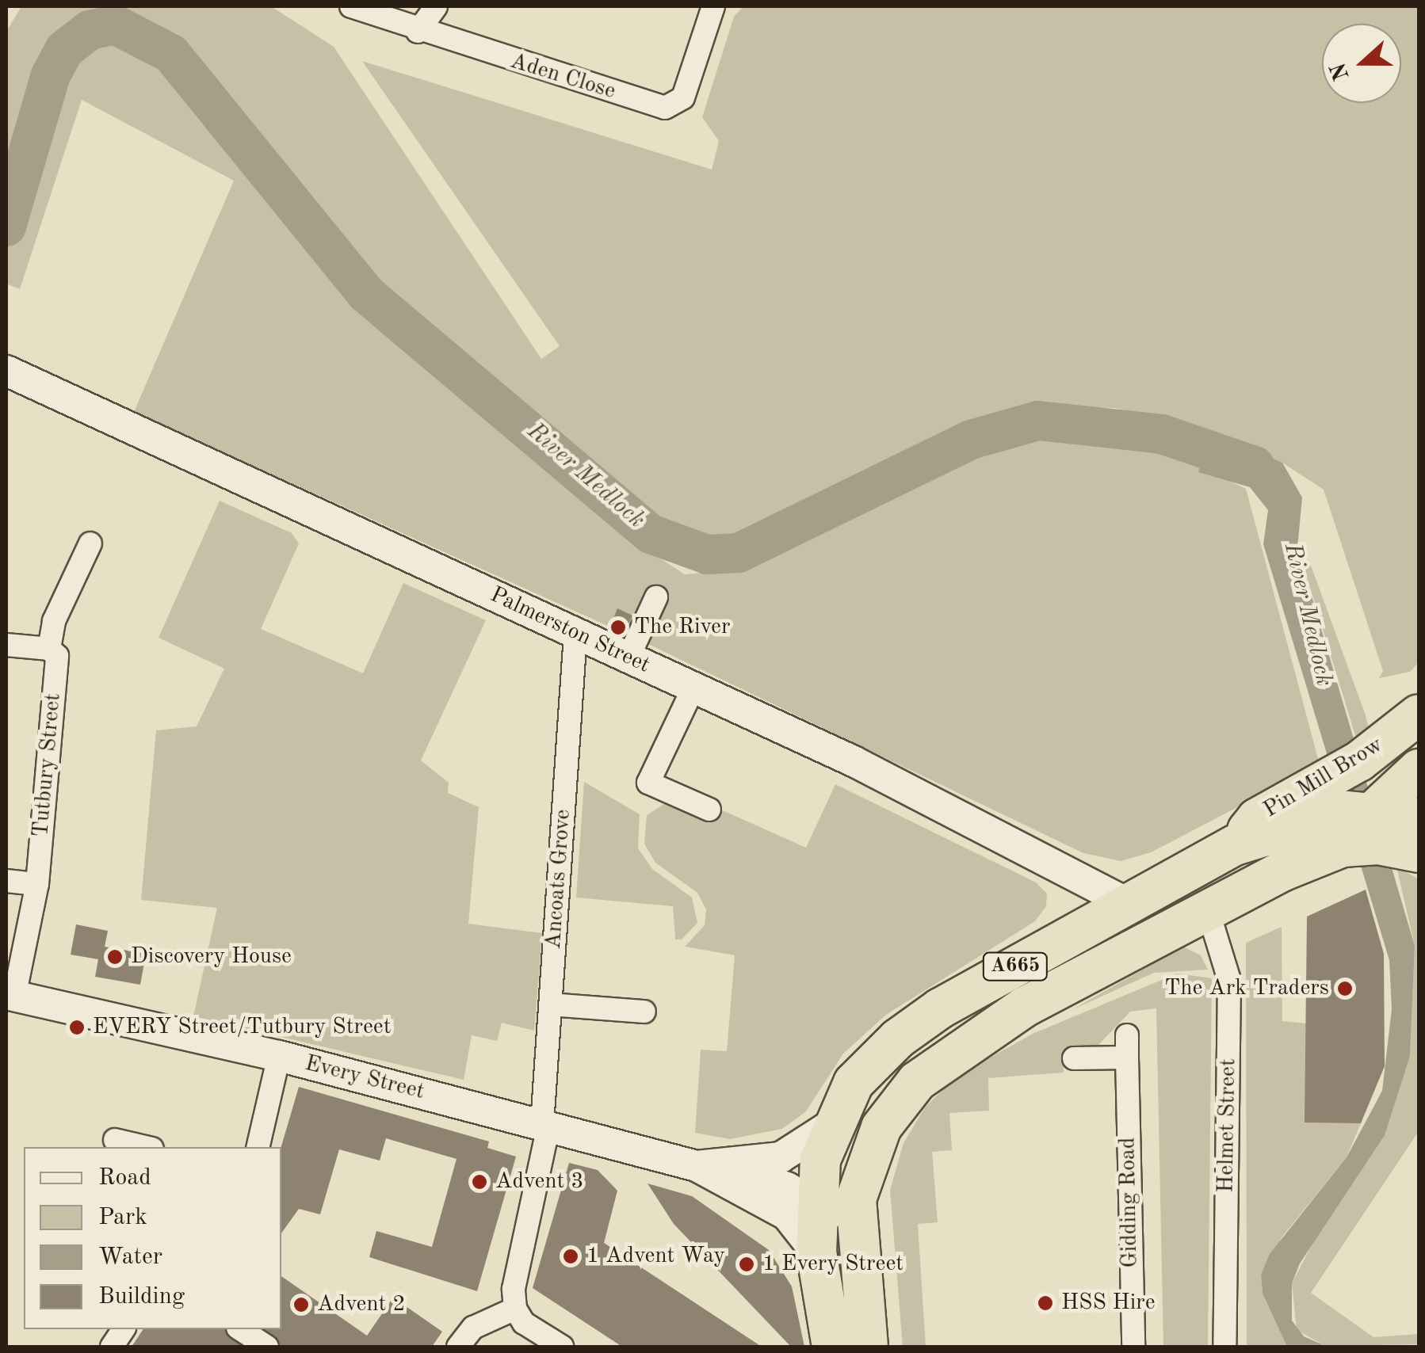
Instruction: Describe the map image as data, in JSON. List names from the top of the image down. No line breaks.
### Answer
{"streets":{"highway":["Pin Mill Brow","A665"],"street":["Aden Close","Palmerston Street","Tutbury Street","Ancoats Grove","Every Street","Helmet Street","Gidding Road"]},"crossings":[["Palmerston Street","Ancoats Grove"],["Palmerston Street","A665"],["Tutbury Street","Every Street"],["Pin Mill Brow","A665"],["Ancoats Grove","Every Street"],["A665","Every Street"],["A665","Helmet Street"]],"water":["River Medlock"],"places":["The River","Discovery House","The Ark Traders","EVERY Street/Tutbury Street","Advent 3","1 Advent Way","1 Every Street","HSS Hire","Advent 2"],"legend":["Road","Park","Water","Building"],"north":"left"}
